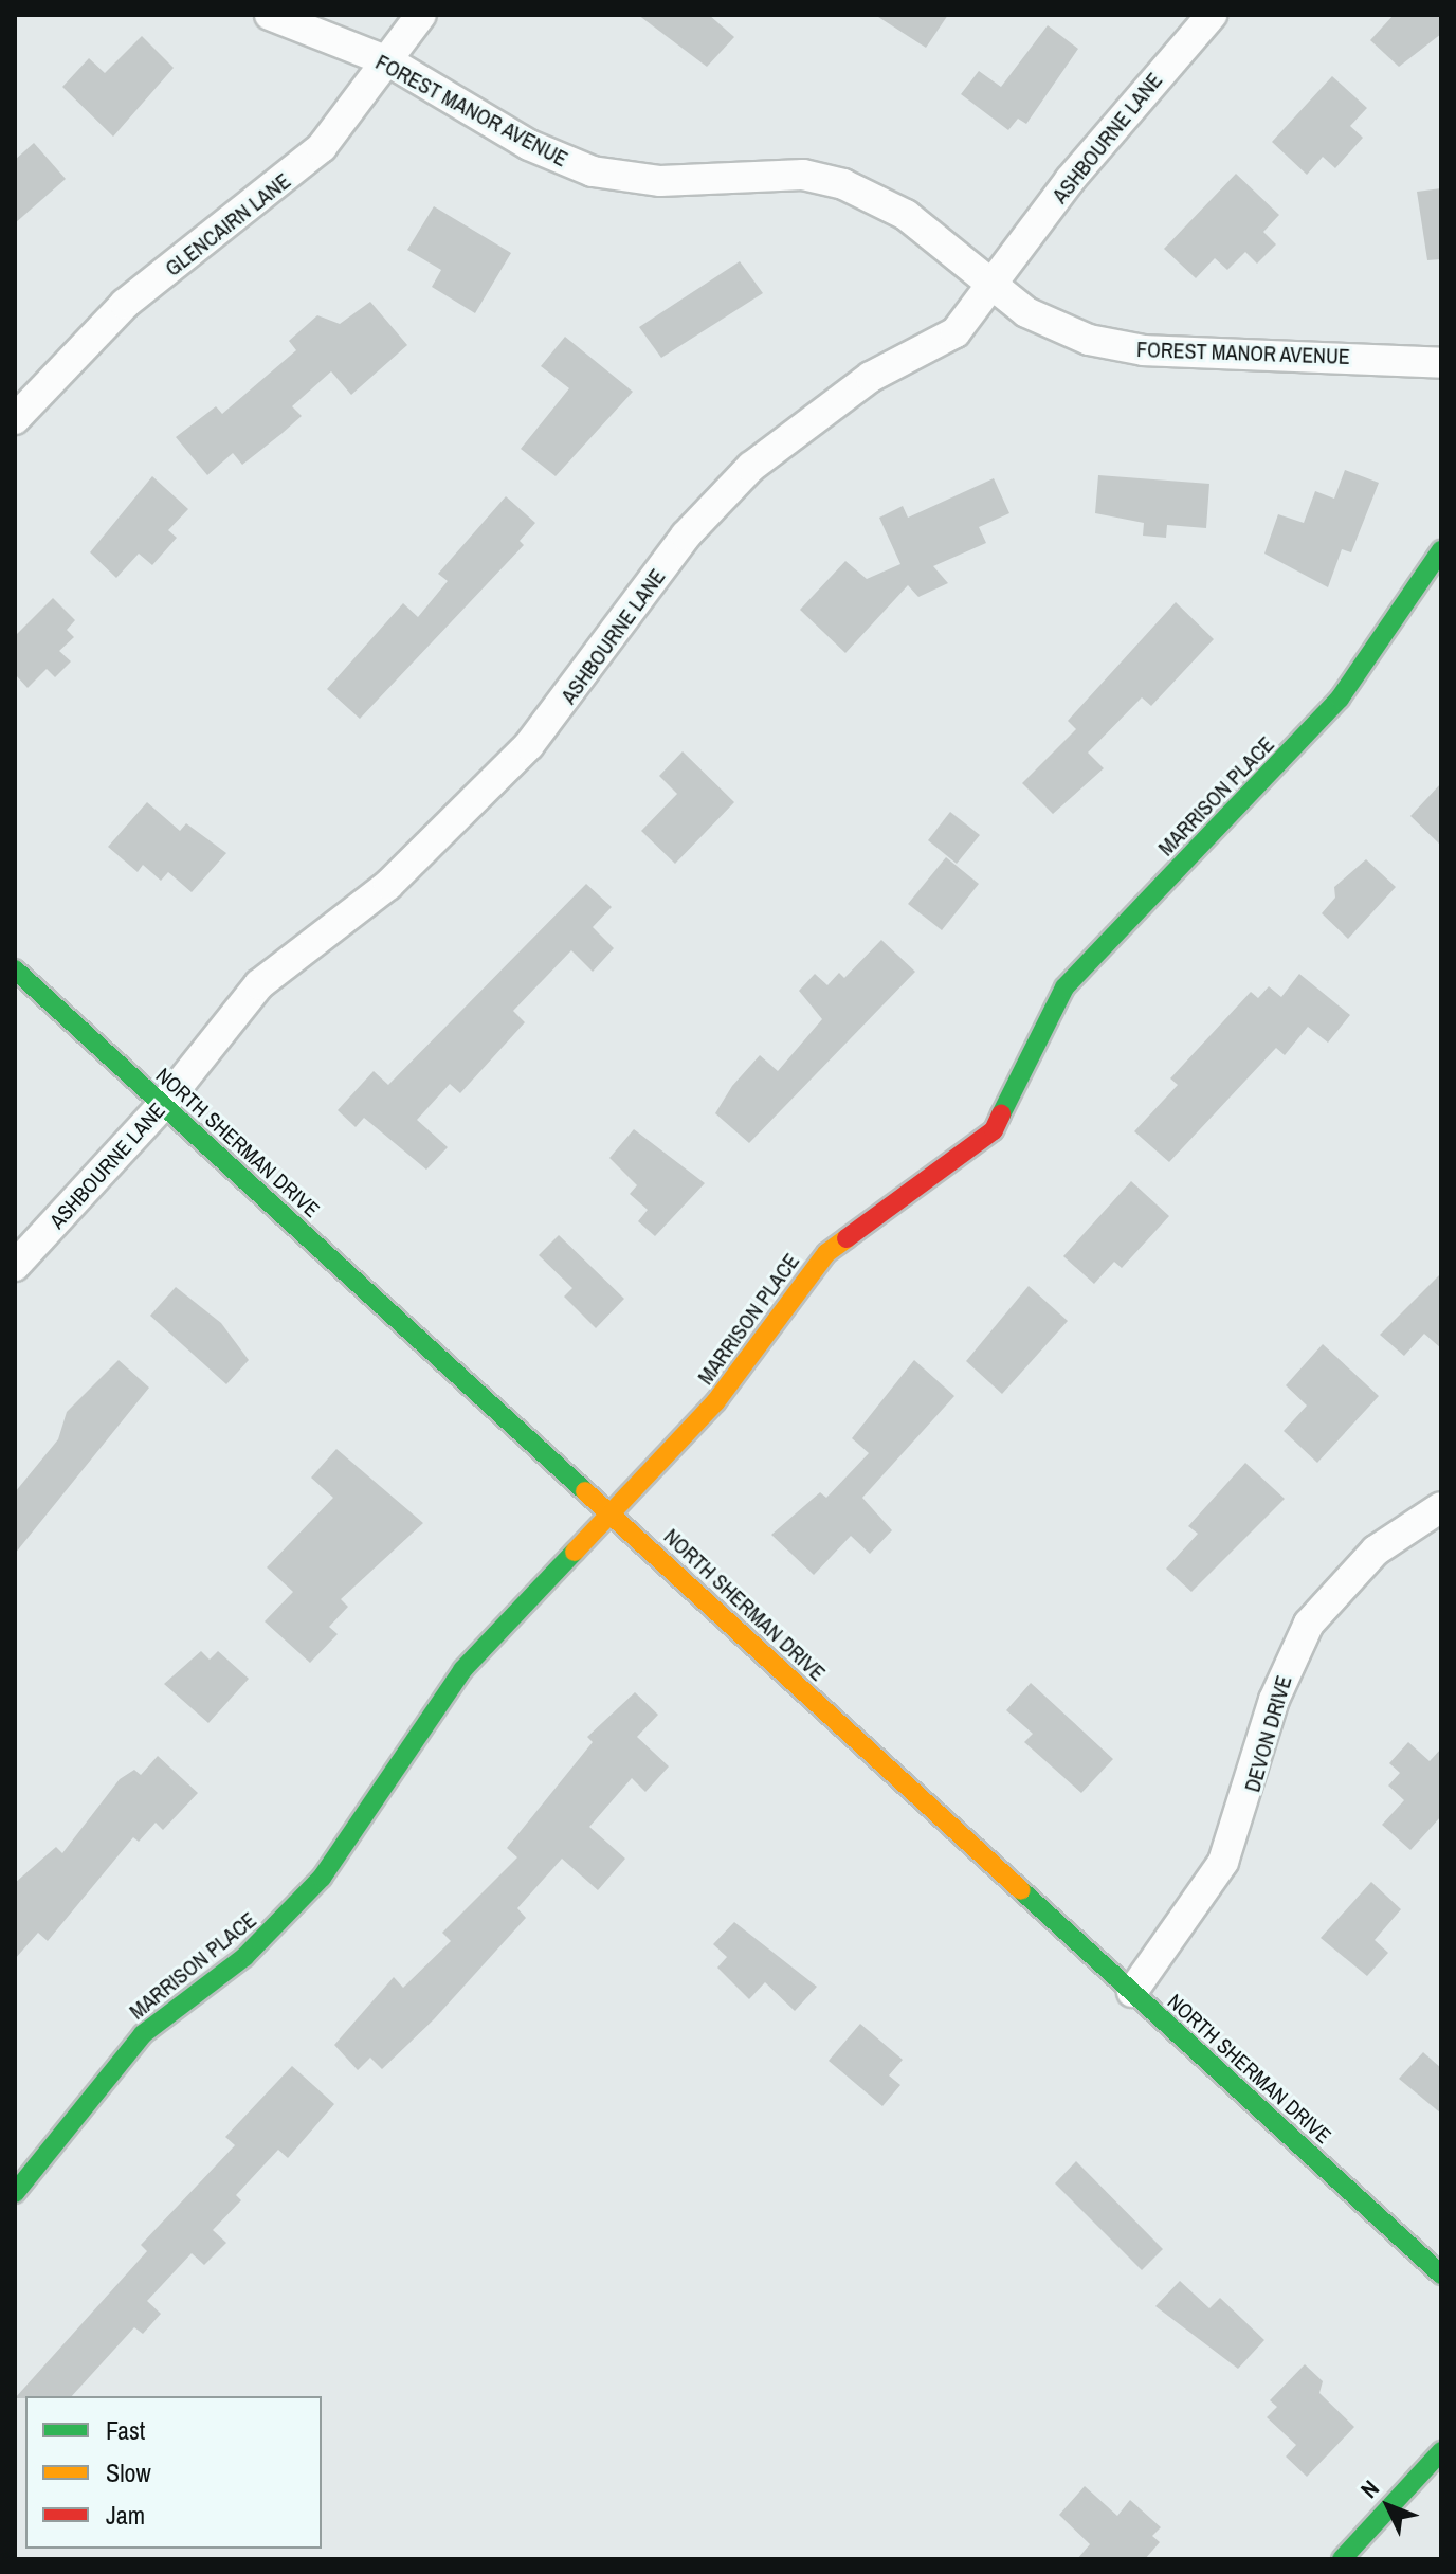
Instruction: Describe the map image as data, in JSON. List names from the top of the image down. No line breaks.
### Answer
{"streets":{"street":["FOREST MANOR AVENUE","ASHBOURNE LANE","GLENCAIRN LANE","MARRISON PLACE","NORTH SHERMAN DRIVE","DEVON DRIVE"]},"crossings":[["FOREST MANOR AVENUE","ASHBOURNE LANE"],["FOREST MANOR AVENUE","GLENCAIRN LANE"],["ASHBOURNE LANE","NORTH SHERMAN DRIVE"],["MARRISON PLACE","NORTH SHERMAN DRIVE"],["NORTH SHERMAN DRIVE","DEVON DRIVE"]],"legend":["Fast","Slow","Jam"],"north":"top left"}
